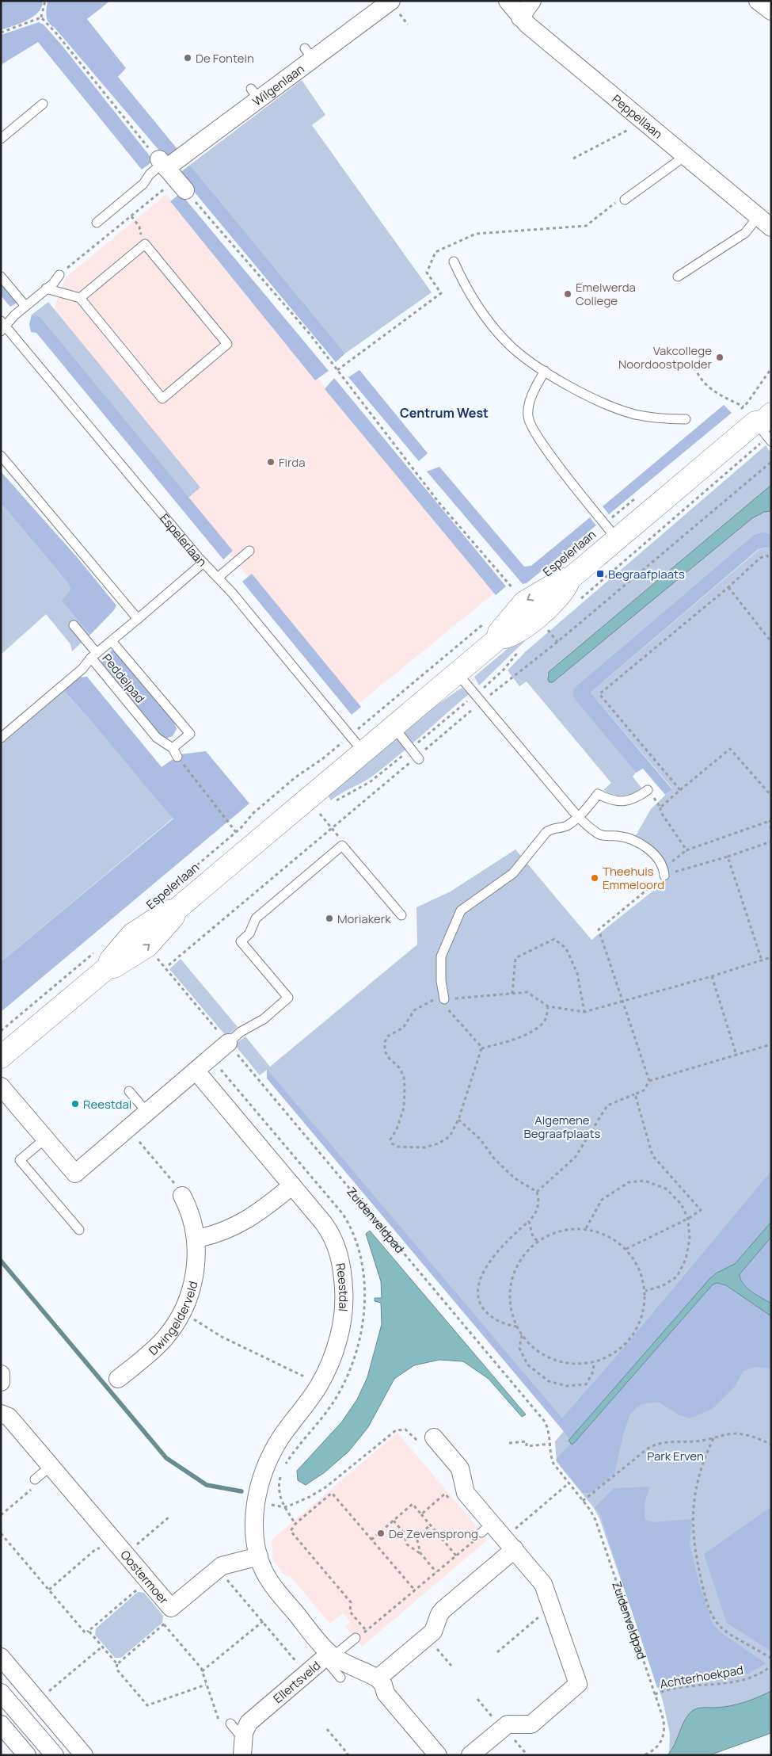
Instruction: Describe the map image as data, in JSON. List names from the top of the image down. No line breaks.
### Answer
{"streets":{"main road":["Espelerlaan"],"street":["Wilgenlaan","Peppellaan","Reestdal","Dwingelderveld","Oostermoer","Ellertsveld"],"lane":["Peddelpad"],"path":["Zuidenveldpad","Achterhoekpad"]},"crossings":[["Espelerlaan","Peddelpad"],["Zuidenveldpad","Achterhoekpad"],["Reestdal","Oostermoer"]],"districts":["Centrum West"],"parks":["Algemene Begraafplaats","Park Erven"],"places":{"other":["De Fontein","Emelwerda College","Vakcollege Noordoostpolder","Firda","Theehuis Emmeloord","Moriakerk","Reestdal","De Zevensprong"],"transit":["Begraafplaats"]}}
